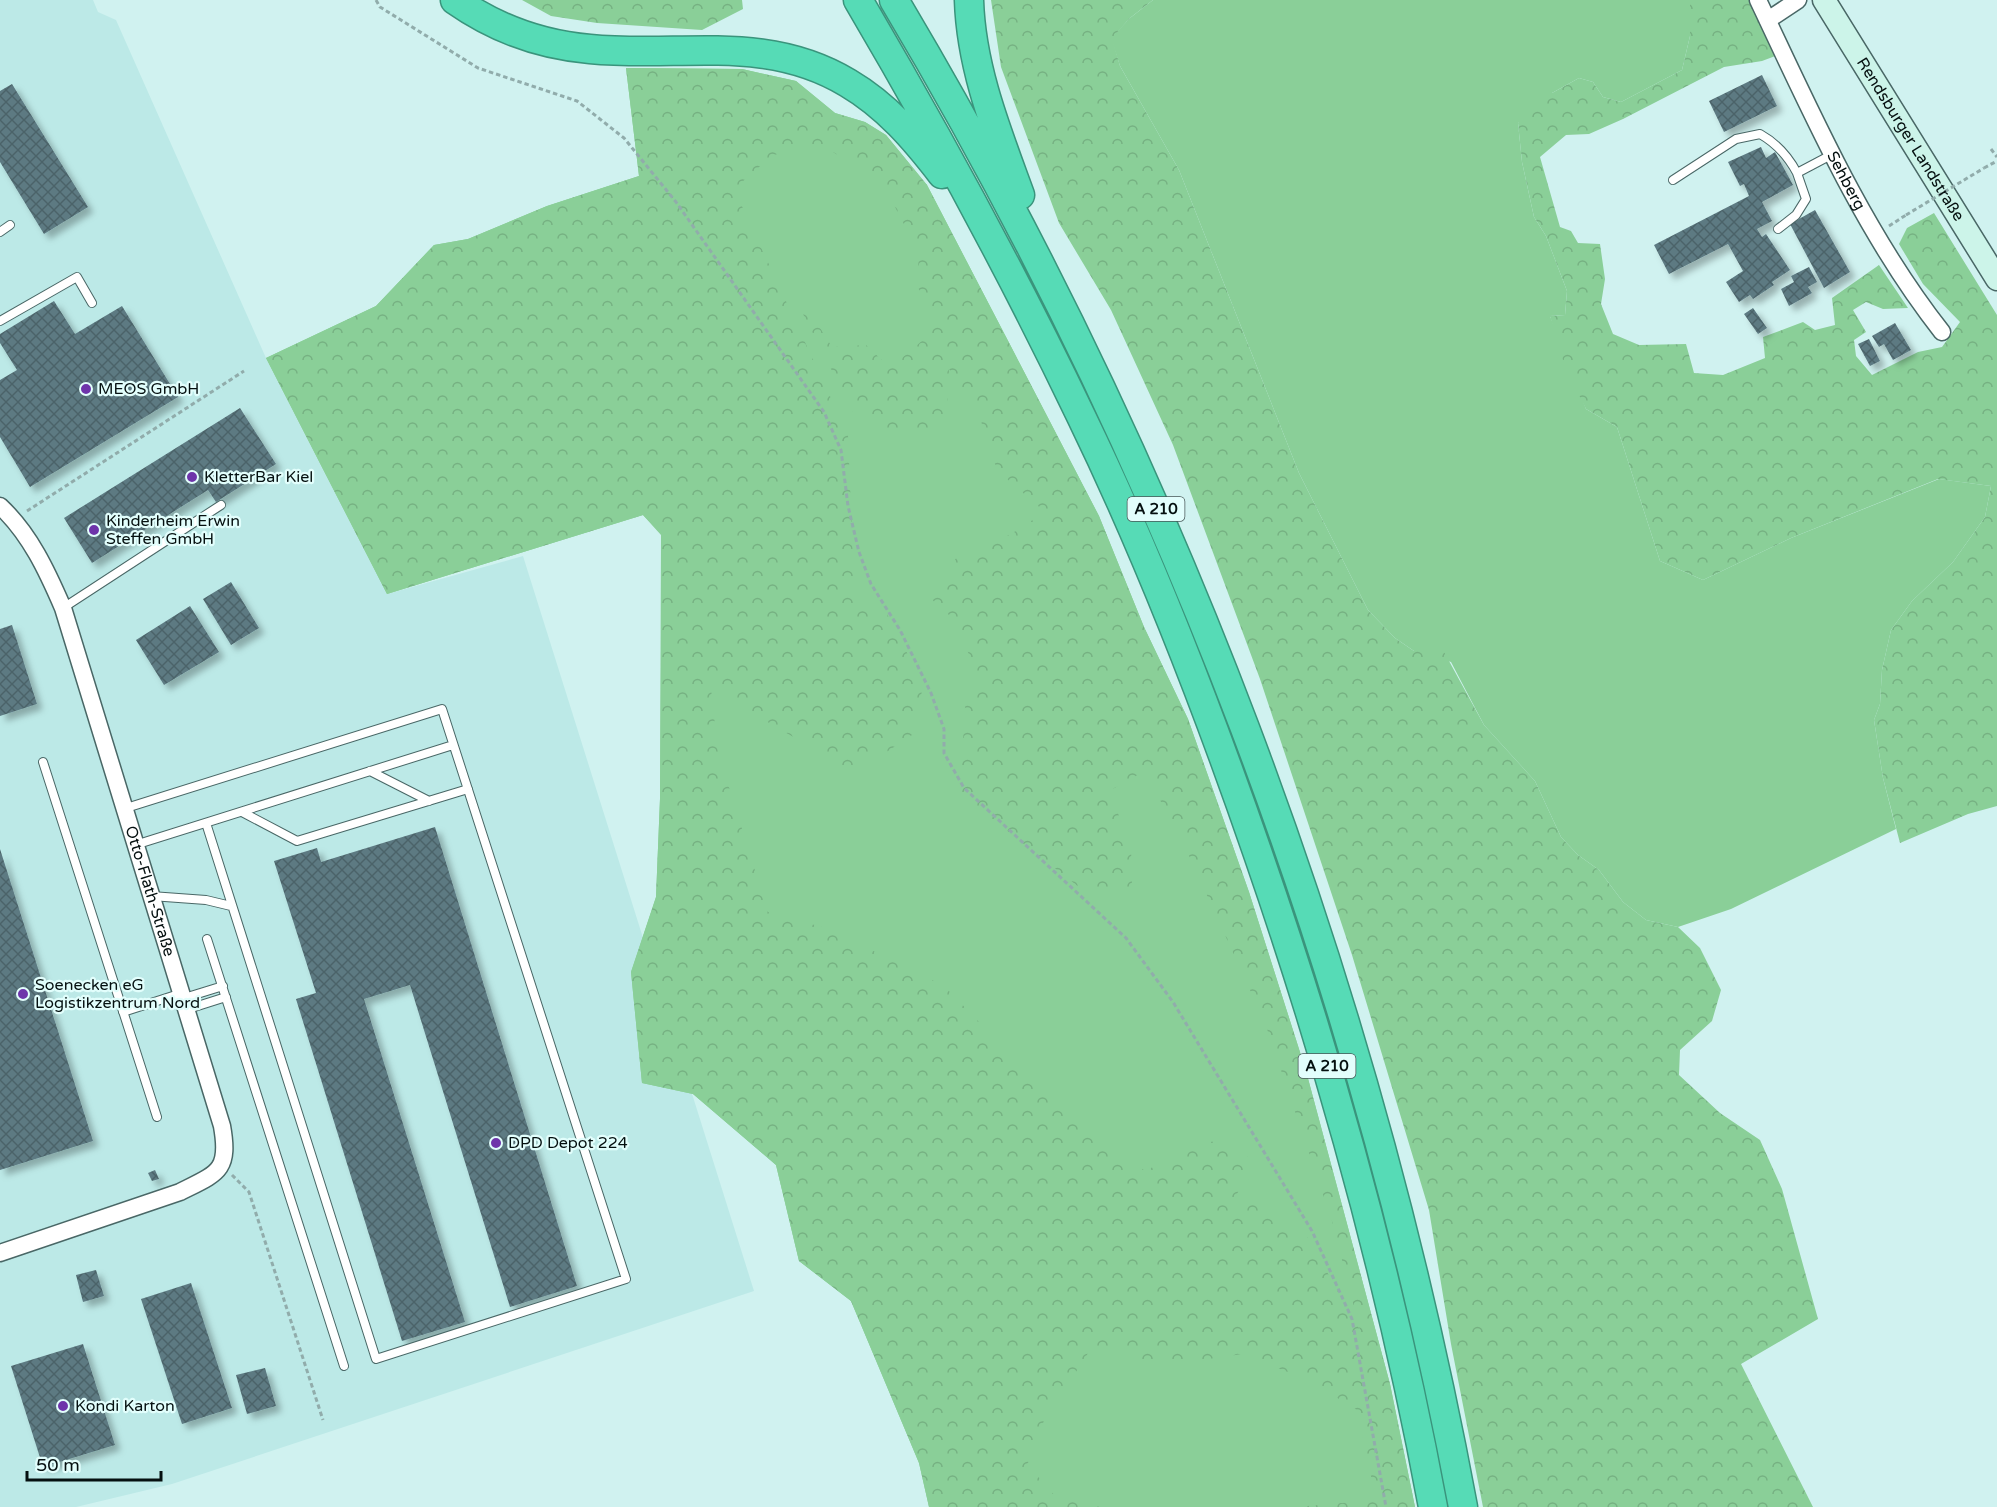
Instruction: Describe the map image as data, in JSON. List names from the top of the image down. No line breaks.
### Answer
{"streets":{"highway":["A 210"],"street":["Rendsburger Landstraße","Sehberg","Otto-Flath-Straße"]},"places":["MEOS GmbH","KletterBar Kiel","Kinderheim Erwin Steffen GmbH","Soenecken eG Logistikzentrum Nord","DPD Depot 224","Kondi Karton"],"scale_bar":"50 m"}
